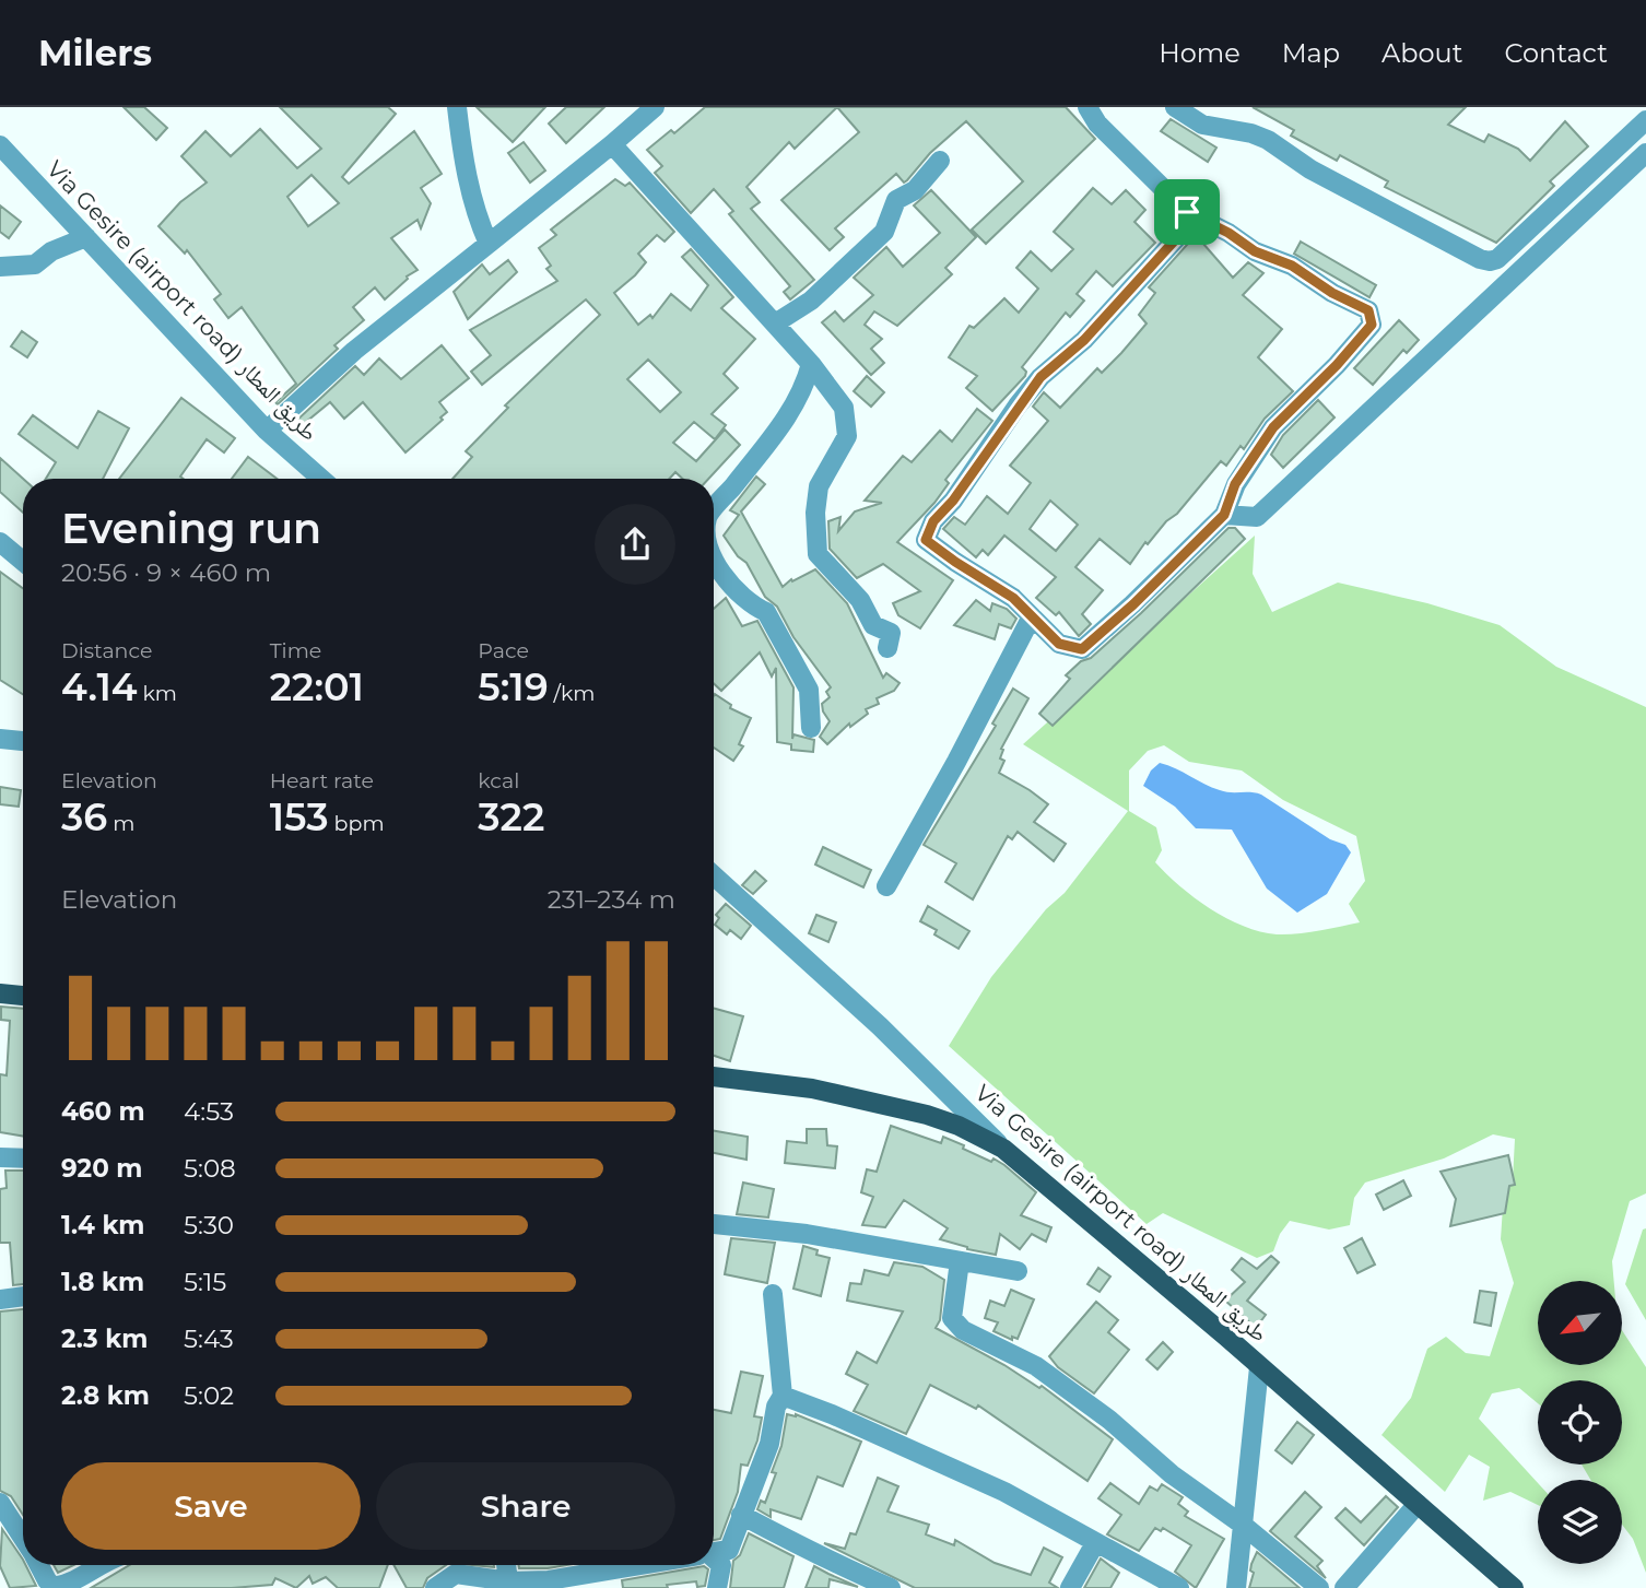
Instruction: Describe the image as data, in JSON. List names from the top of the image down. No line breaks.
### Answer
{"streets":{"main road":["Via Gesire (airport road) طريق المطار"]},"north":"bottom left","page":{"header":"Milers","nav":["Home","Map","About","Contact"],"heading":["Evening run","20:56 · 9 × 460 m"],"stats":[["Distance","4.14 km"],["Time","22:01"],["Pace","5:19 /km"],["Elevation","36 m"],["Heart rate","153 bpm"],["kcal","322"]],"chart":["Elevation","231–234 m"],"list":[{"name":"460 m","note":"4:53"},{"name":"920 m","note":"5:08"},{"name":"1.4 km","note":"5:30"},{"name":"1.8 km","note":"5:15"},{"name":"2.3 km","note":"5:43"},{"name":"2.8 km","note":"5:02"}],"buttons":["Save","Share"]}}
